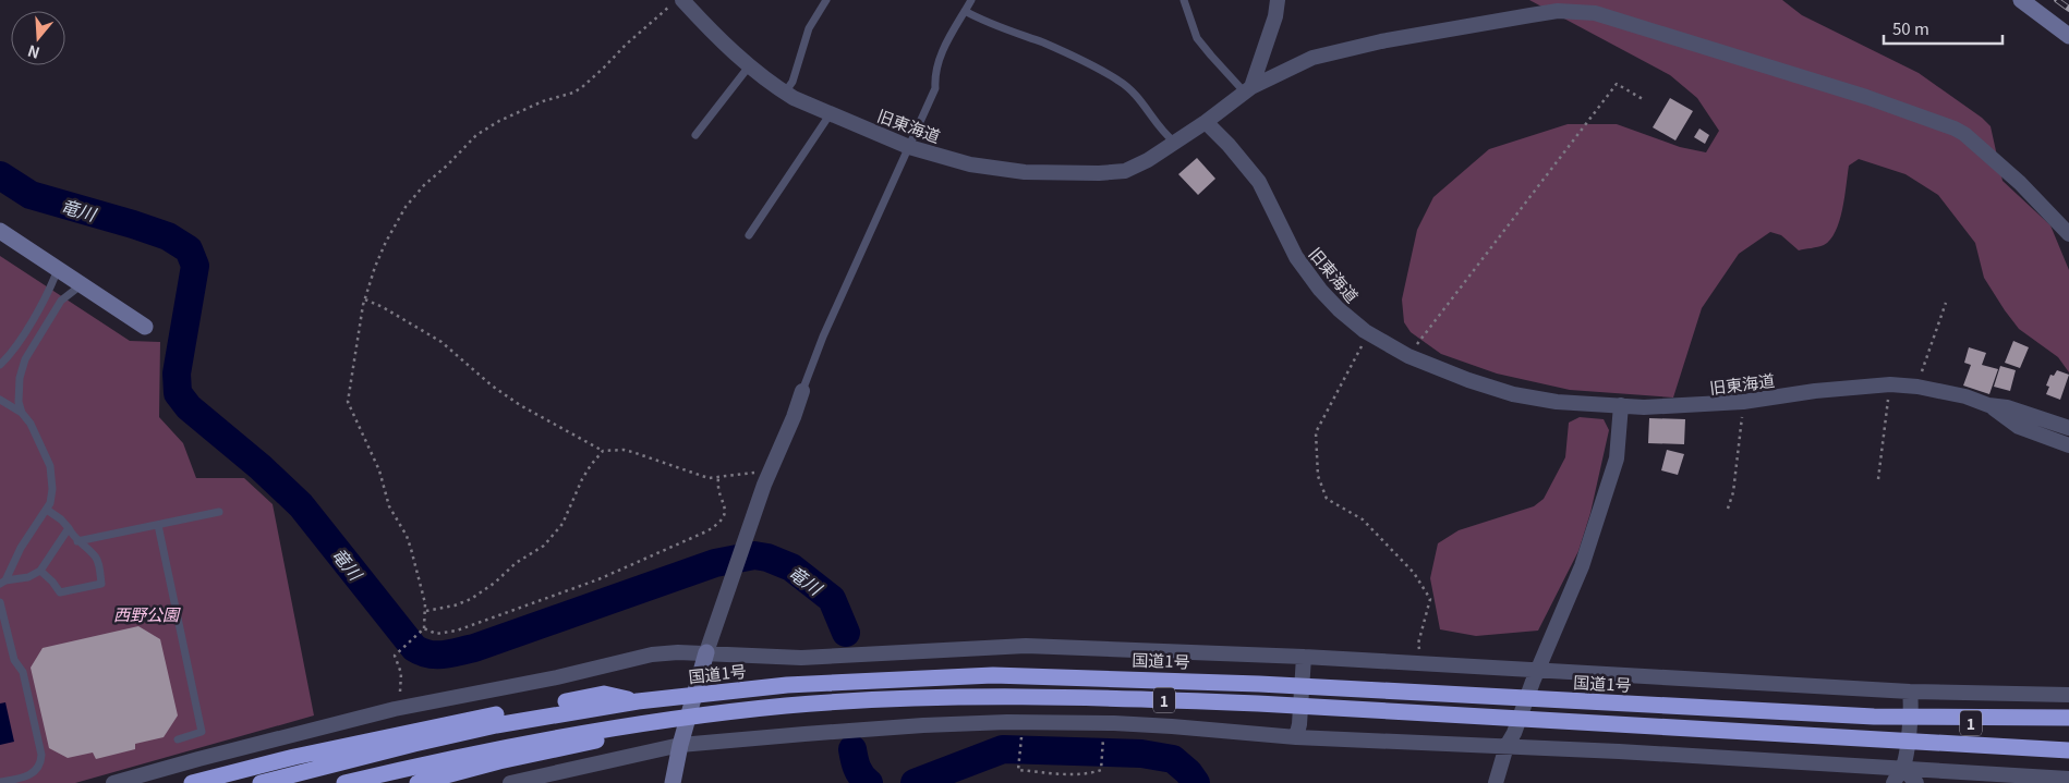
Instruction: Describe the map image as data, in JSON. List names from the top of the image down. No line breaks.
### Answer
{"streets":{"highway":["国道1号","1"],"street":["旧東海道"]},"crossings":[["国道1号","1"]],"water":["竜川"],"parks":["西野公園"],"scale_bar":"50 m","north":"bottom"}
